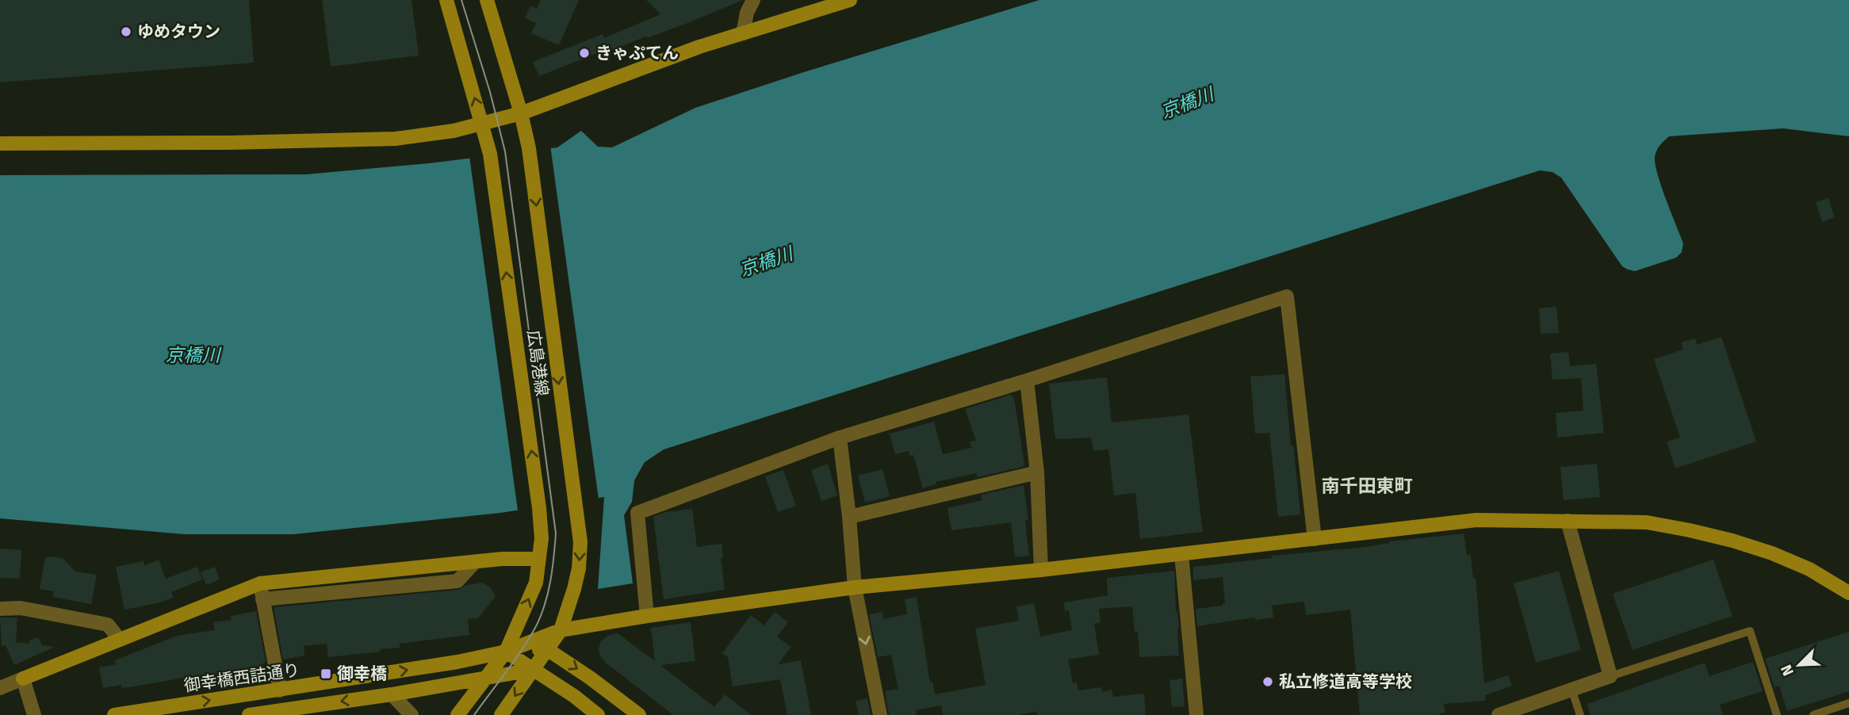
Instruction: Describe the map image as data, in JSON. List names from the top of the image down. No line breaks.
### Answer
{"streets":{"street":["広島港線","御幸橋西詰通り"]},"crossings":[["広島港線","御幸橋西詰通り"]],"districts":["南千田東町"],"water":["京橋川"],"places":{"other":["ゆめタウン","きゃぷてん","私立修道高等学校"],"transit":["御幸橋"]},"north":"bottom left"}
